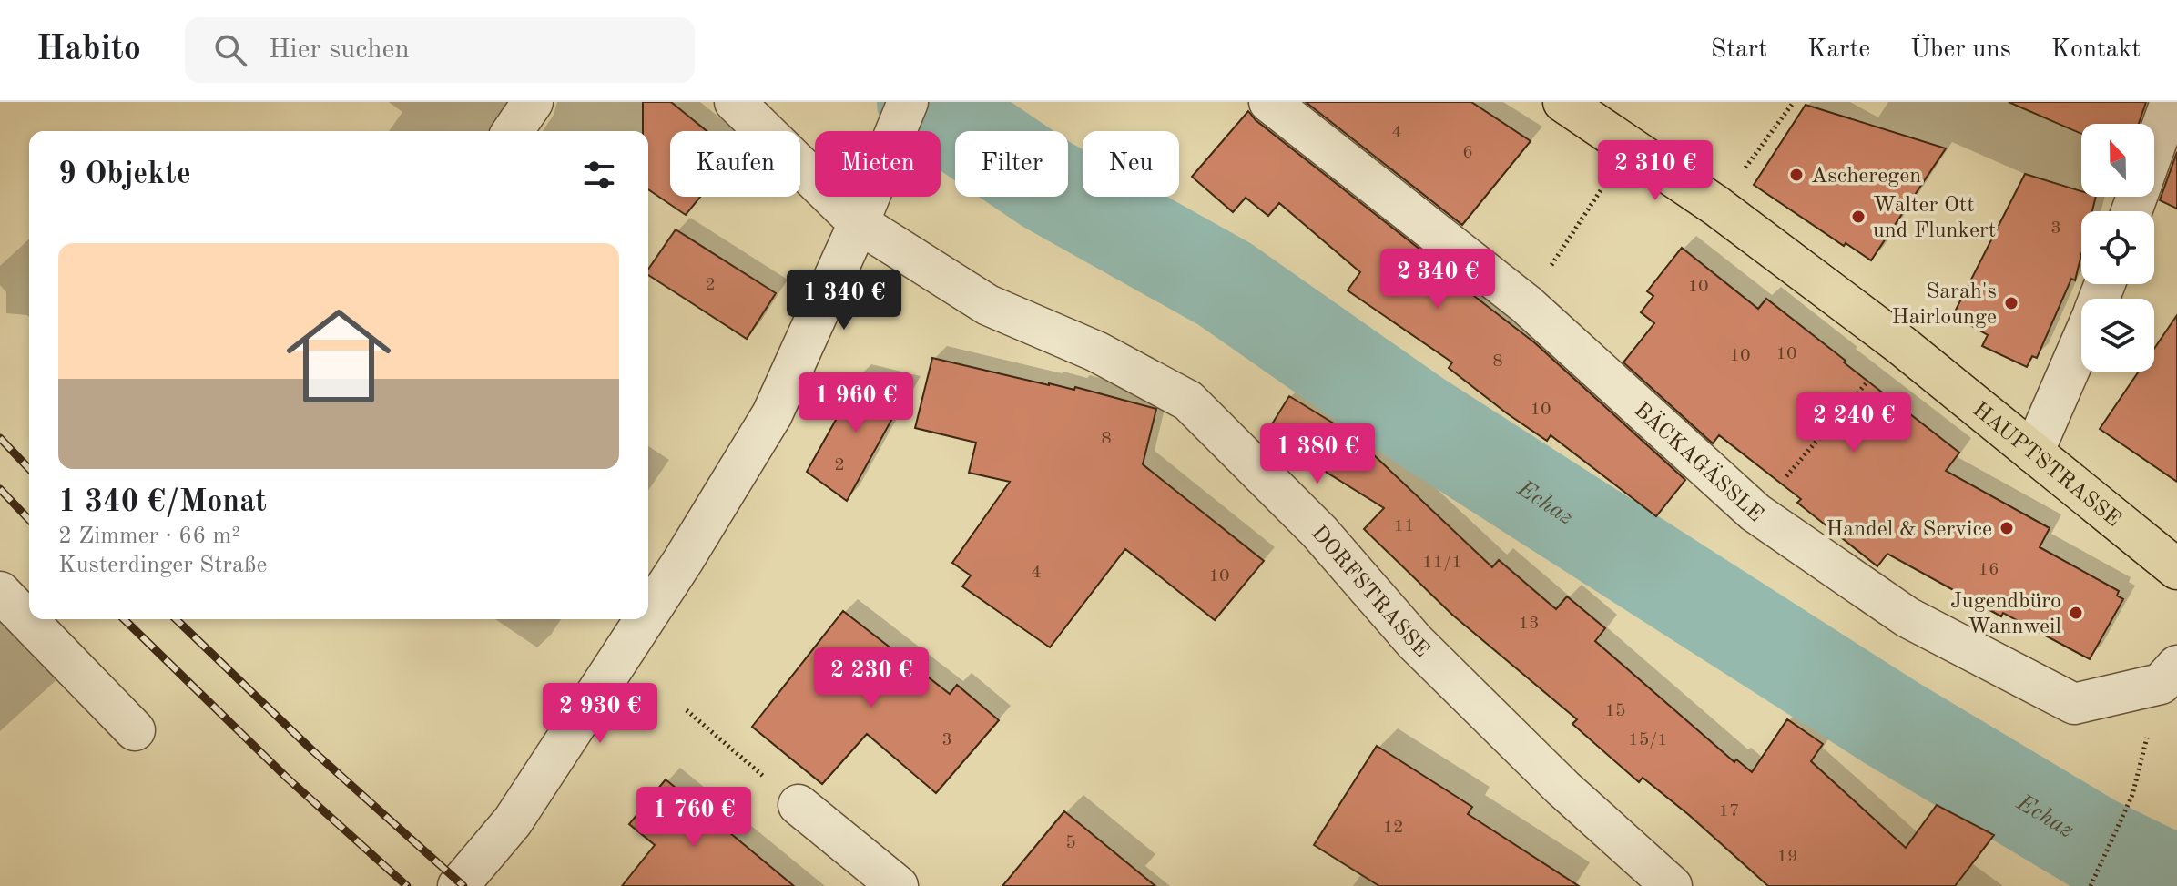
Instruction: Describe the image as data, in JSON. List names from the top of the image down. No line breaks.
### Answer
{"streets":{"main road":["HAUPTSTRASSE"],"street":["BÄCKAGÄSSLE","DORFSTRASSE"]},"water":["Echaz"],"places":["Ascheregen","Walter Ott und Flunkert","Sarah's Hairlounge","Handel & Service","Jugendbüro Wannweil"],"house_numbers":["4","6","3","2","10","10","10","8","10","8","2","11","11/1","16","4","10","13","15","3","15/1","17","12","5","19"],"north":"top","page":{"header":"Habito","search":"Hier suchen","nav":["Start","Karte","Über uns","Kontakt"],"chip":["Kaufen","Mieten","Filter","Neu"],"heading":"9 Objekte","price":["2 310 €","2 340 €","1 340 €","1 960 €","2 240 €","1 380 €","2 230 €","2 930 €","1 760 €"],"list":[{"name":"1 340 €/Monat","note":"2 Zimmer · 66 m² · Kusterdinger Straße"}]}}
